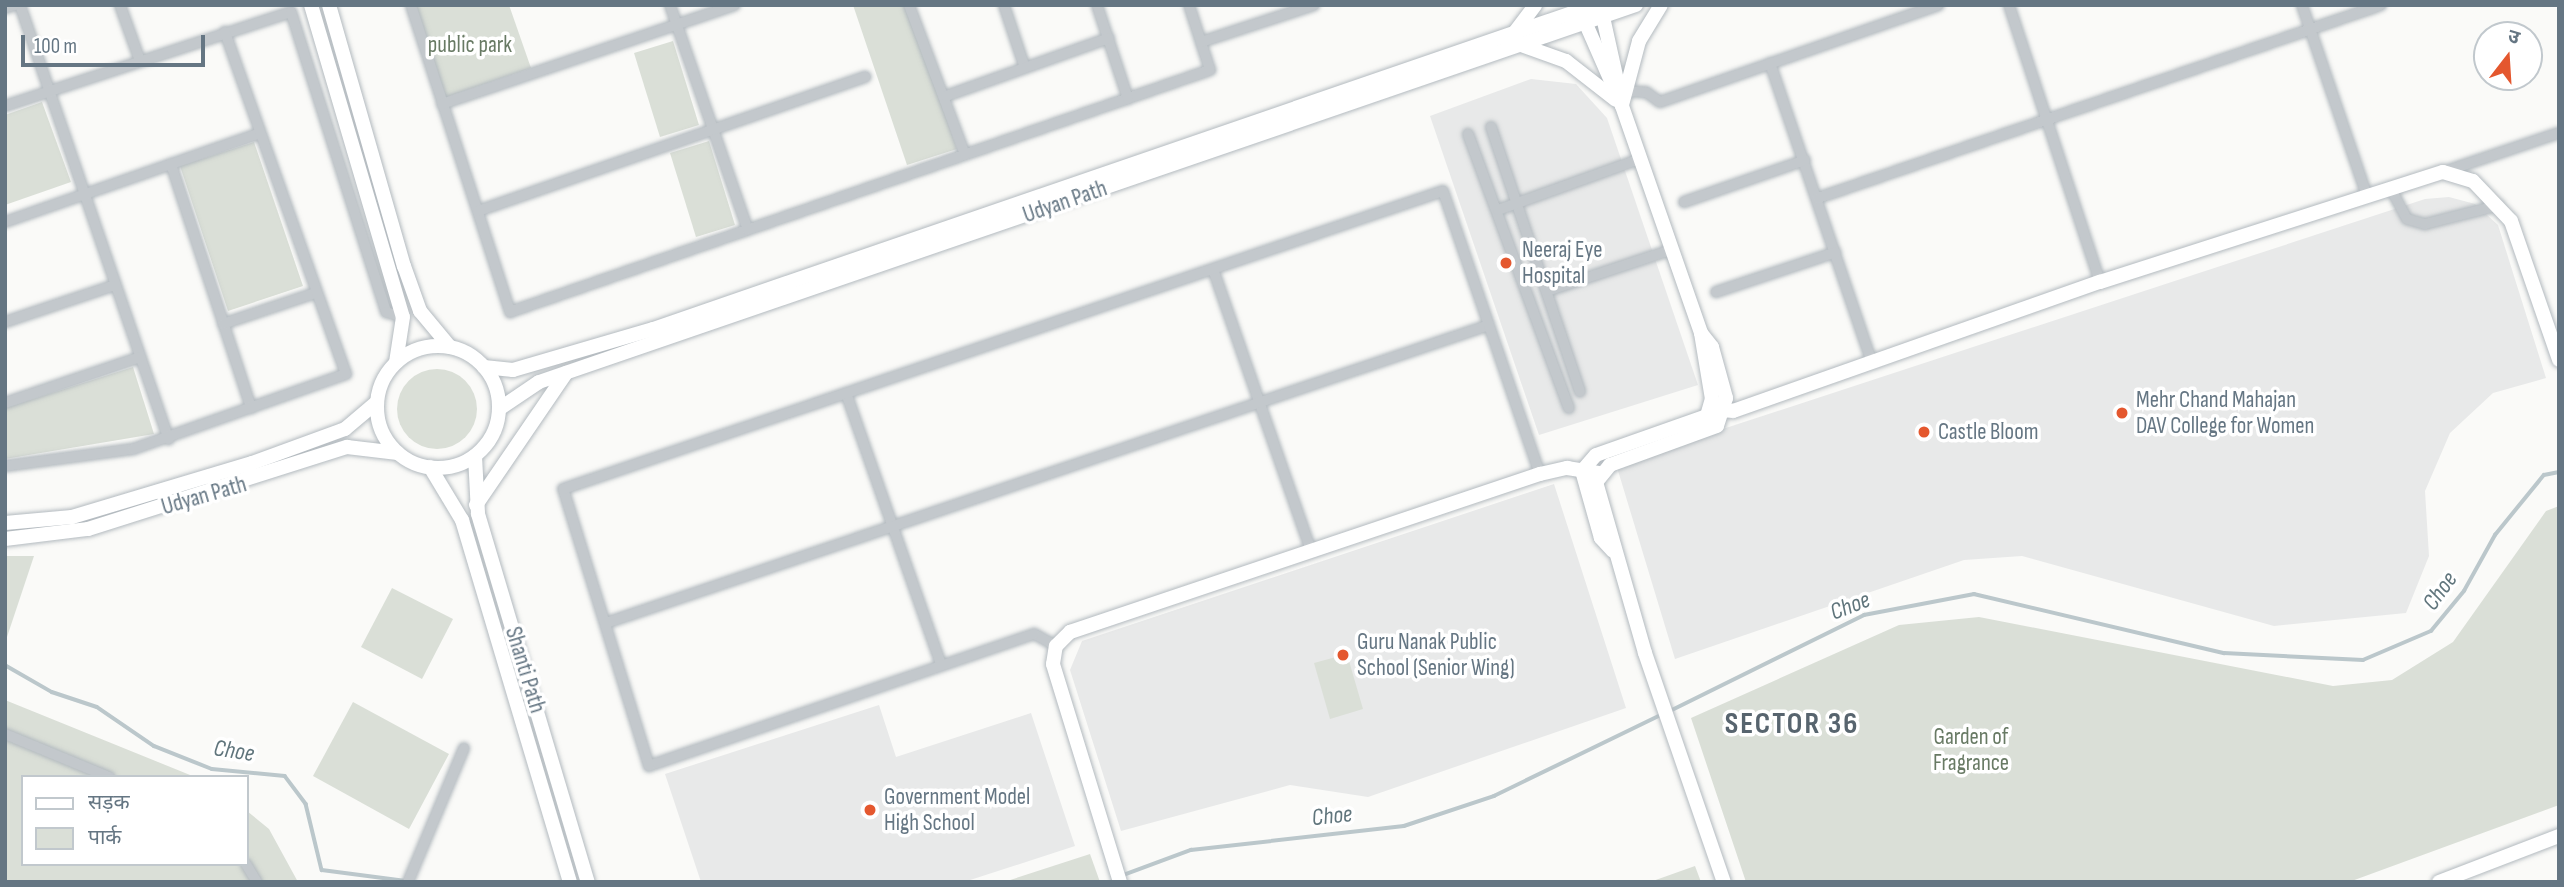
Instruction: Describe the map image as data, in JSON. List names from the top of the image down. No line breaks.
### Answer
{"streets":{"main road":["Udyan Path","Shanti Path"]},"crossings":[["Udyan Path","Shanti Path"]],"districts":["SECTOR 36"],"water":["Choe"],"parks":["public park","Garden of Fragrance"],"places":["Neeraj Eye Hospital","Mehr Chand Mahajan DAV College for Women","Castle Bloom","Guru Nanak Public School (Senior Wing)","Government Model High School"],"legend":["सड़क","पार्क"],"scale_bar":"100 m","north":"top"}
